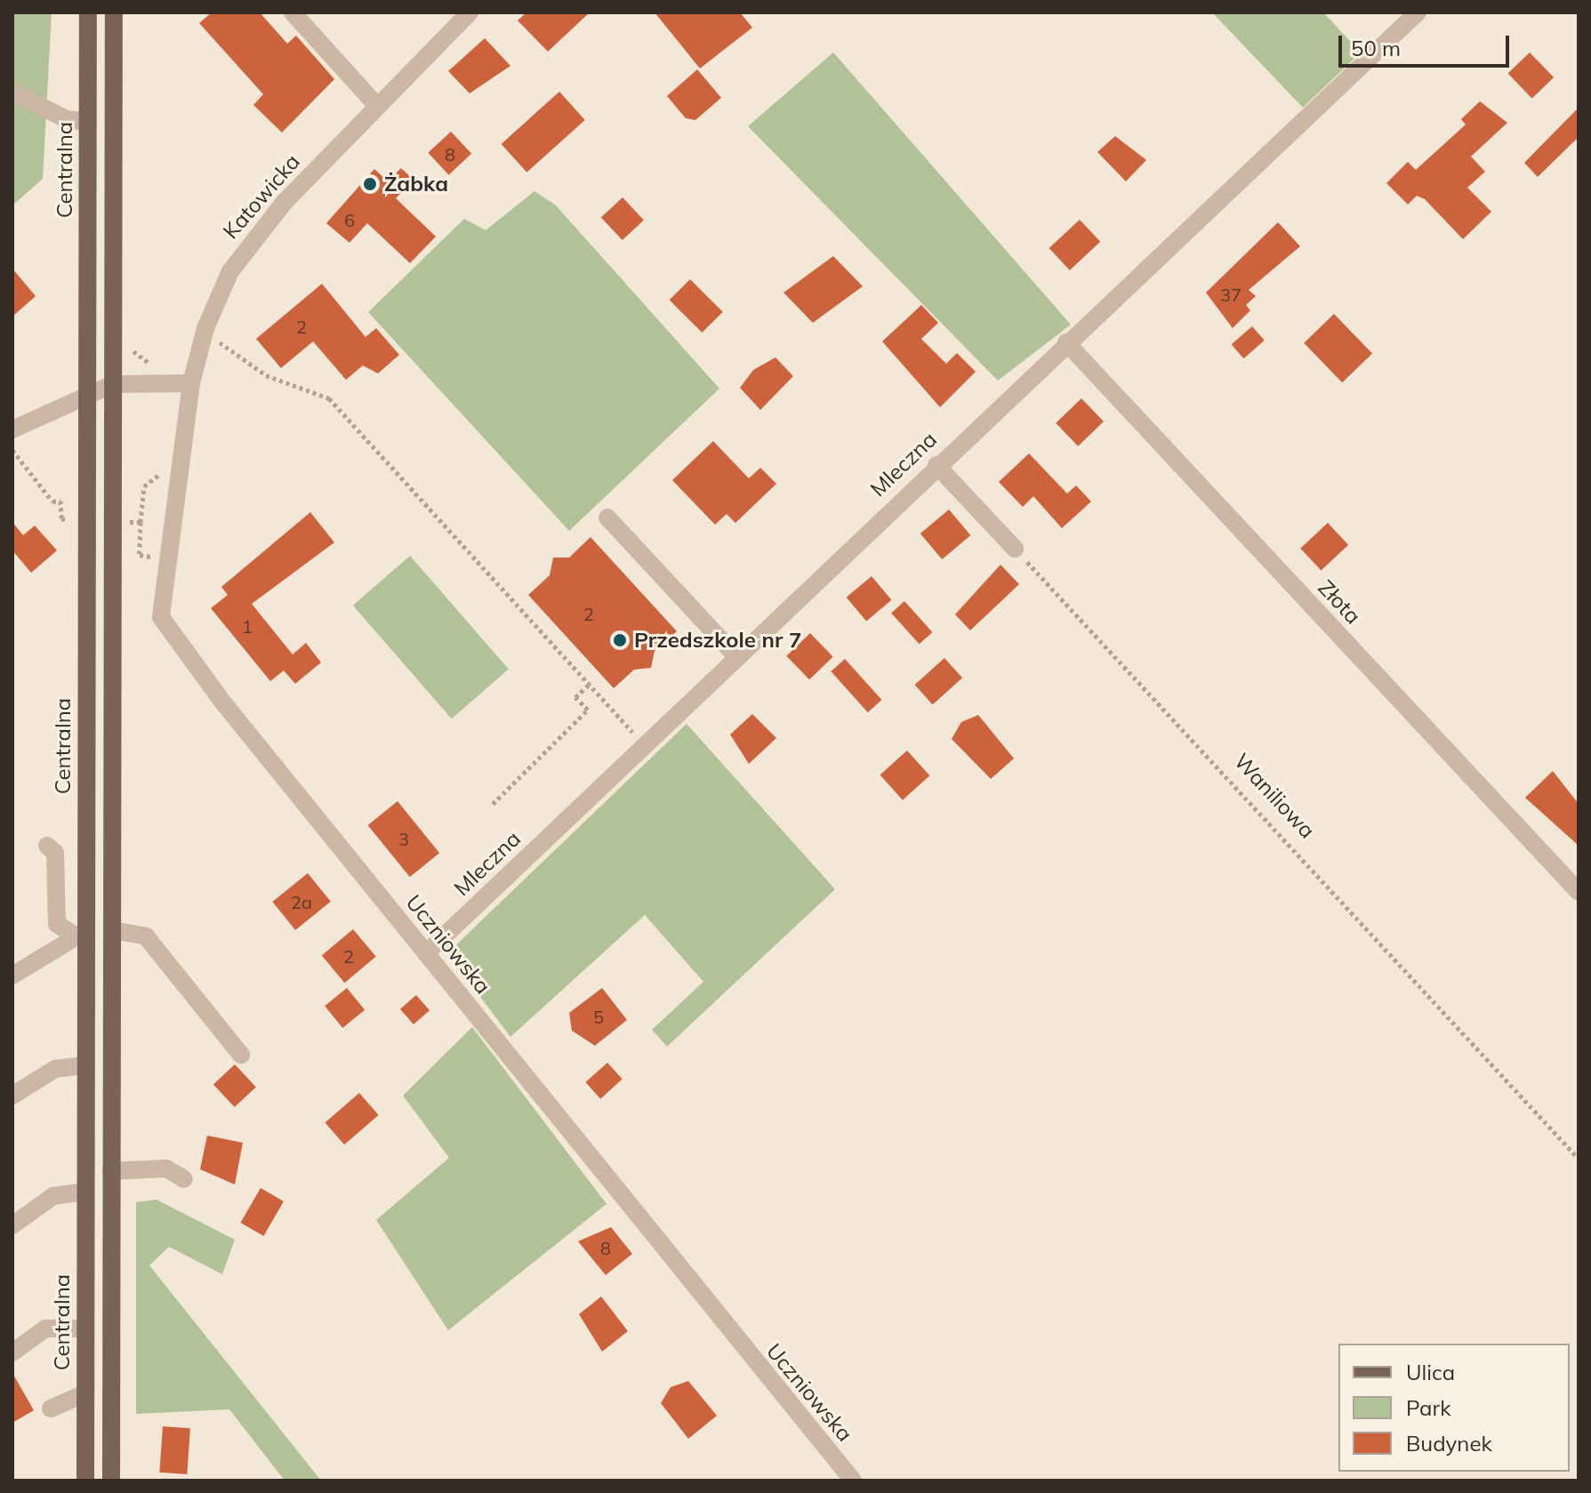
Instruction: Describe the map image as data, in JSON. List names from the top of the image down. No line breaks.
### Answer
{"streets":{"main road":["Centralna"],"street":["Katowicka","Mleczna","Złota","Uczniowska"],"path":["Waniliowa"]},"crossings":[["Katowicka","Uczniowska"],["Mleczna","Złota"],["Mleczna","Uczniowska"]],"places":["Żabka","Przedszkole nr 7"],"house_numbers":["8","6","37","2","2","1","3","2a","2","5","8"],"legend":["Ulica","Park","Budynek"],"scale_bar":"50 m"}
